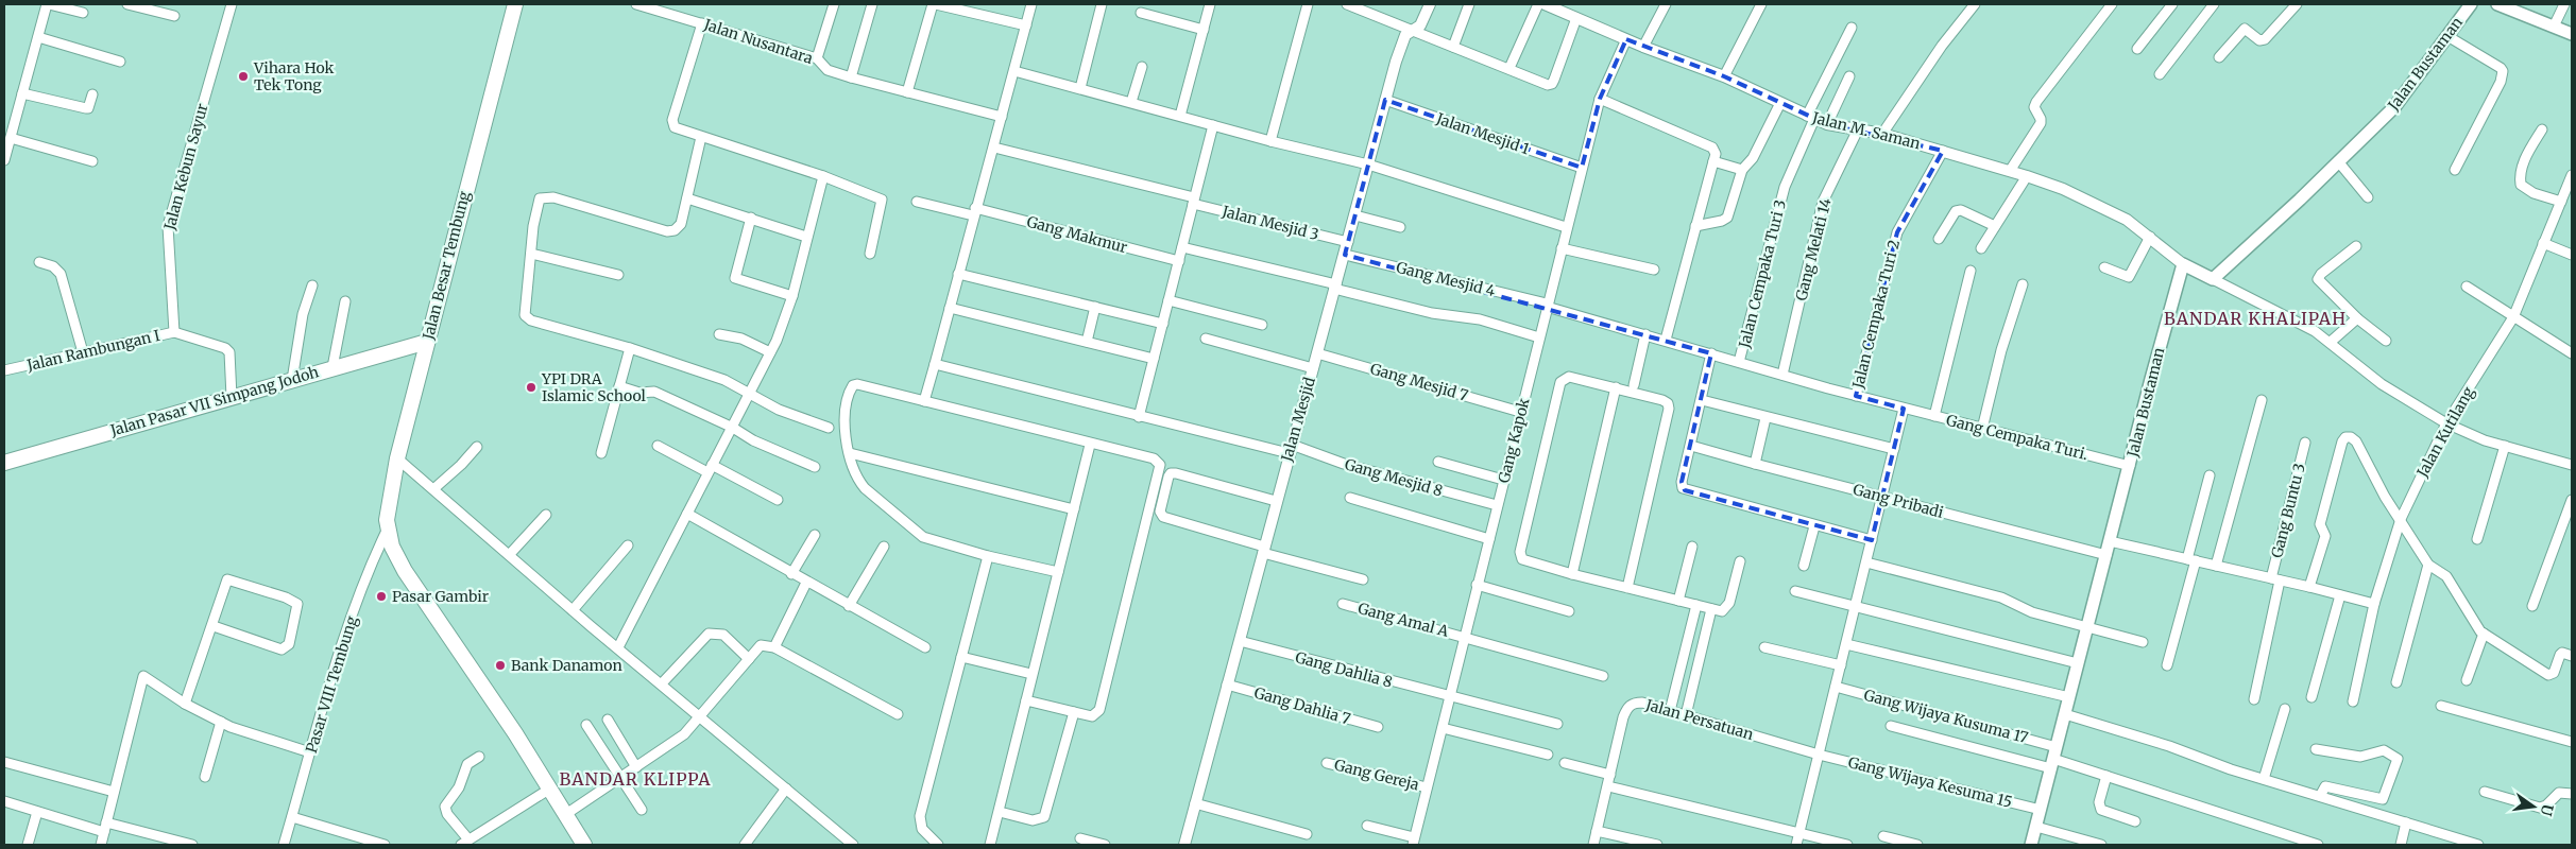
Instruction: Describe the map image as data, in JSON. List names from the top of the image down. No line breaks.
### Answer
{"streets":{"main road":["Jalan Bustaman","Jalan Besar Tembung","Jalan Pasar VII Simpang Jodoh"],"street":["Jalan Nusantara","Jalan M. Saman","Jalan Mesjid 1","Jalan Kebun Sayur","Jalan Mesjid 3","Gang Makmur","Gang Melati 14","Jalan Cempaka Turi 3","Gang Mesjid 4","Jalan Cempaka Turi 2","Jalan Rambungan I","Gang Mesjid 7","Jalan Mesjid","Jalan Kutilang","Gang Cempaka Turi.","Gang Kapok","Gang Mesjid 8","Gang Pribadi","Gang Buntu 3","Gang Amal A","Gang Dahlia 8","Pasar VIII Tembung","Gang Dahlia 7","Gang Wijaya Kusuma 17","Jalan Persatuan","Gang Gereja","Gang Wijaya Kesuma 15"]},"crossings":[["Jalan Bustaman","Jalan M. Saman"],["Jalan Bustaman","Gang Cempaka Turi."],["Jalan Bustaman","Gang Pribadi"],["Jalan Bustaman","Gang Wijaya Kusuma 17"],["Jalan Bustaman","Gang Wijaya Kesuma 15"],["Jalan M. Saman","Gang Melati 14"],["Jalan M. Saman","Jalan Cempaka Turi 3"],["Jalan M. Saman","Jalan Cempaka Turi 2"],["Jalan M. Saman","Gang Kapok"],["Jalan Mesjid 1","Jalan Mesjid"],["Jalan Mesjid 1","Gang Kapok"],["Jalan Kebun Sayur","Jalan Rambungan I"],["Jalan Mesjid 3","Jalan Mesjid"],["Gang Melati 14","Gang Cempaka Turi."],["Jalan Besar Tembung","Jalan Pasar VII Simpang Jodoh"],["Jalan Besar Tembung","Pasar VIII Tembung"],["Jalan Cempaka Turi 3","Gang Cempaka Turi."],["Gang Mesjid 4","Jalan Mesjid"],["Gang Mesjid 4","Gang Cempaka Turi."],["Gang Mesjid 4","Gang Kapok"],["Jalan Cempaka Turi 2","Gang Cempaka Turi."],["Jalan Rambungan I","Jalan Pasar VII Simpang Jodoh"],["Gang Mesjid 7","Jalan Mesjid"],["Gang Mesjid 7","Gang Kapok"],["Jalan Mesjid","Gang Mesjid 8"],["Jalan Mesjid","Gang Dahlia 8"],["Jalan Mesjid","Gang Dahlia 7"],["Gang Kapok","Gang Mesjid 8"],["Gang Kapok","Gang Amal A"],["Gang Kapok","Gang Dahlia 8"],["Gang Kapok","Gang Gereja"],["Jalan Persatuan","Gang Wijaya Kesuma 15"]],"districts":["BANDAR KHALIPAH","BANDAR KLIPPA"],"places":["Vihara Hok Tek Tong","YPI DRA Islamic School","Pasar Gambir","Bank Danamon"],"north":"right"}
